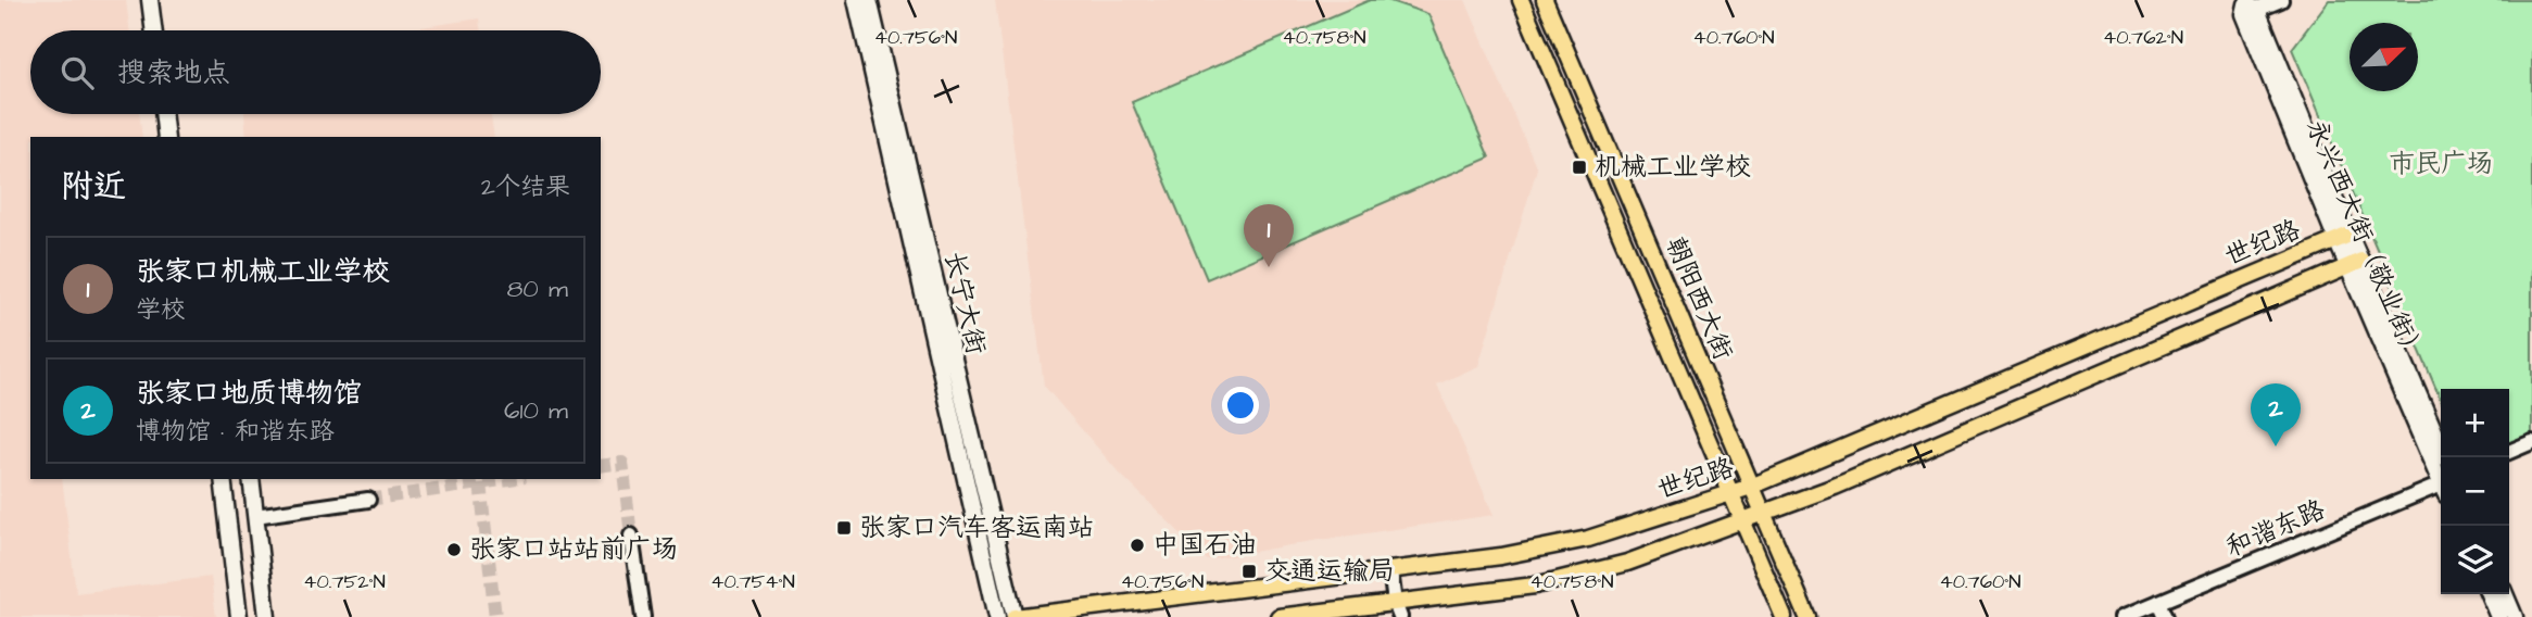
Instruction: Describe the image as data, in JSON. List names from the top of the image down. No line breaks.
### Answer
{"streets":{"main road":["永兴西大街（敬业街）","世纪路","朝阳西大街","长宁大街"],"street":["和谐东路"]},"crossings":[["永兴西大街（敬业街）","世纪路"],["世纪路","朝阳西大街"],["世纪路","长宁大街"]],"parks":["市民广场"],"places":{"transit":["机械工业学校","张家口汽车客运南站","交通运输局"],"other":["中国石油","张家口站站前广场"]},"north":"top right","page":{"search":"搜索地点","heading":["附近","2个结果"],"pins":["1","2"],"list":[{"mark":"1","name":"张家口机械工业学校","note":"学校","value":"80 m"},{"mark":"2","name":"张家口地质博物馆","note":"博物馆 · 和谐东路","value":"610 m"}],"map_buttons":["+","−"]},"coordinates":["40.758°N","40.756°N","40.760°N","40.762°N","40.752°N","40.754°N"]}
